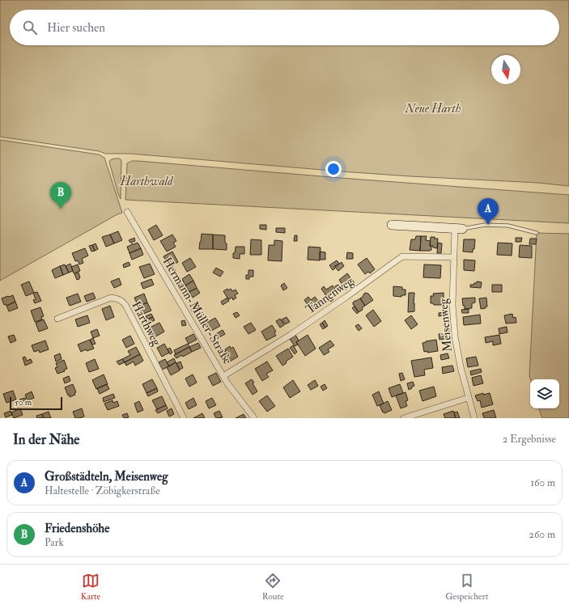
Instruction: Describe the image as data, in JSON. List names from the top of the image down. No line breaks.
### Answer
{"streets":{"street":["Tannenweg","Hermann-Müller-Straße","Harthweg","Meisenweg"]},"crossings":[["Tannenweg","Hermann-Müller-Straße"],["Tannenweg","Meisenweg"]],"parks":["Neue Harth","Harthwald"],"scale_bar":"50 m","north":"bottom","page":{"search":"Hier suchen","pins":["B","A"],"scale":"50 m","heading":["In der Nähe","2 Ergebnisse"],"list":[{"mark":"A","name":"Großstädteln, Meisenweg","note":"Haltestelle · Zöbigkerstraße","value":"160 m"},{"mark":"B","name":"Friedenshöhe","note":"Park","value":"260 m"}],"nav":["Karte","Route","Gespeichert"]}}
